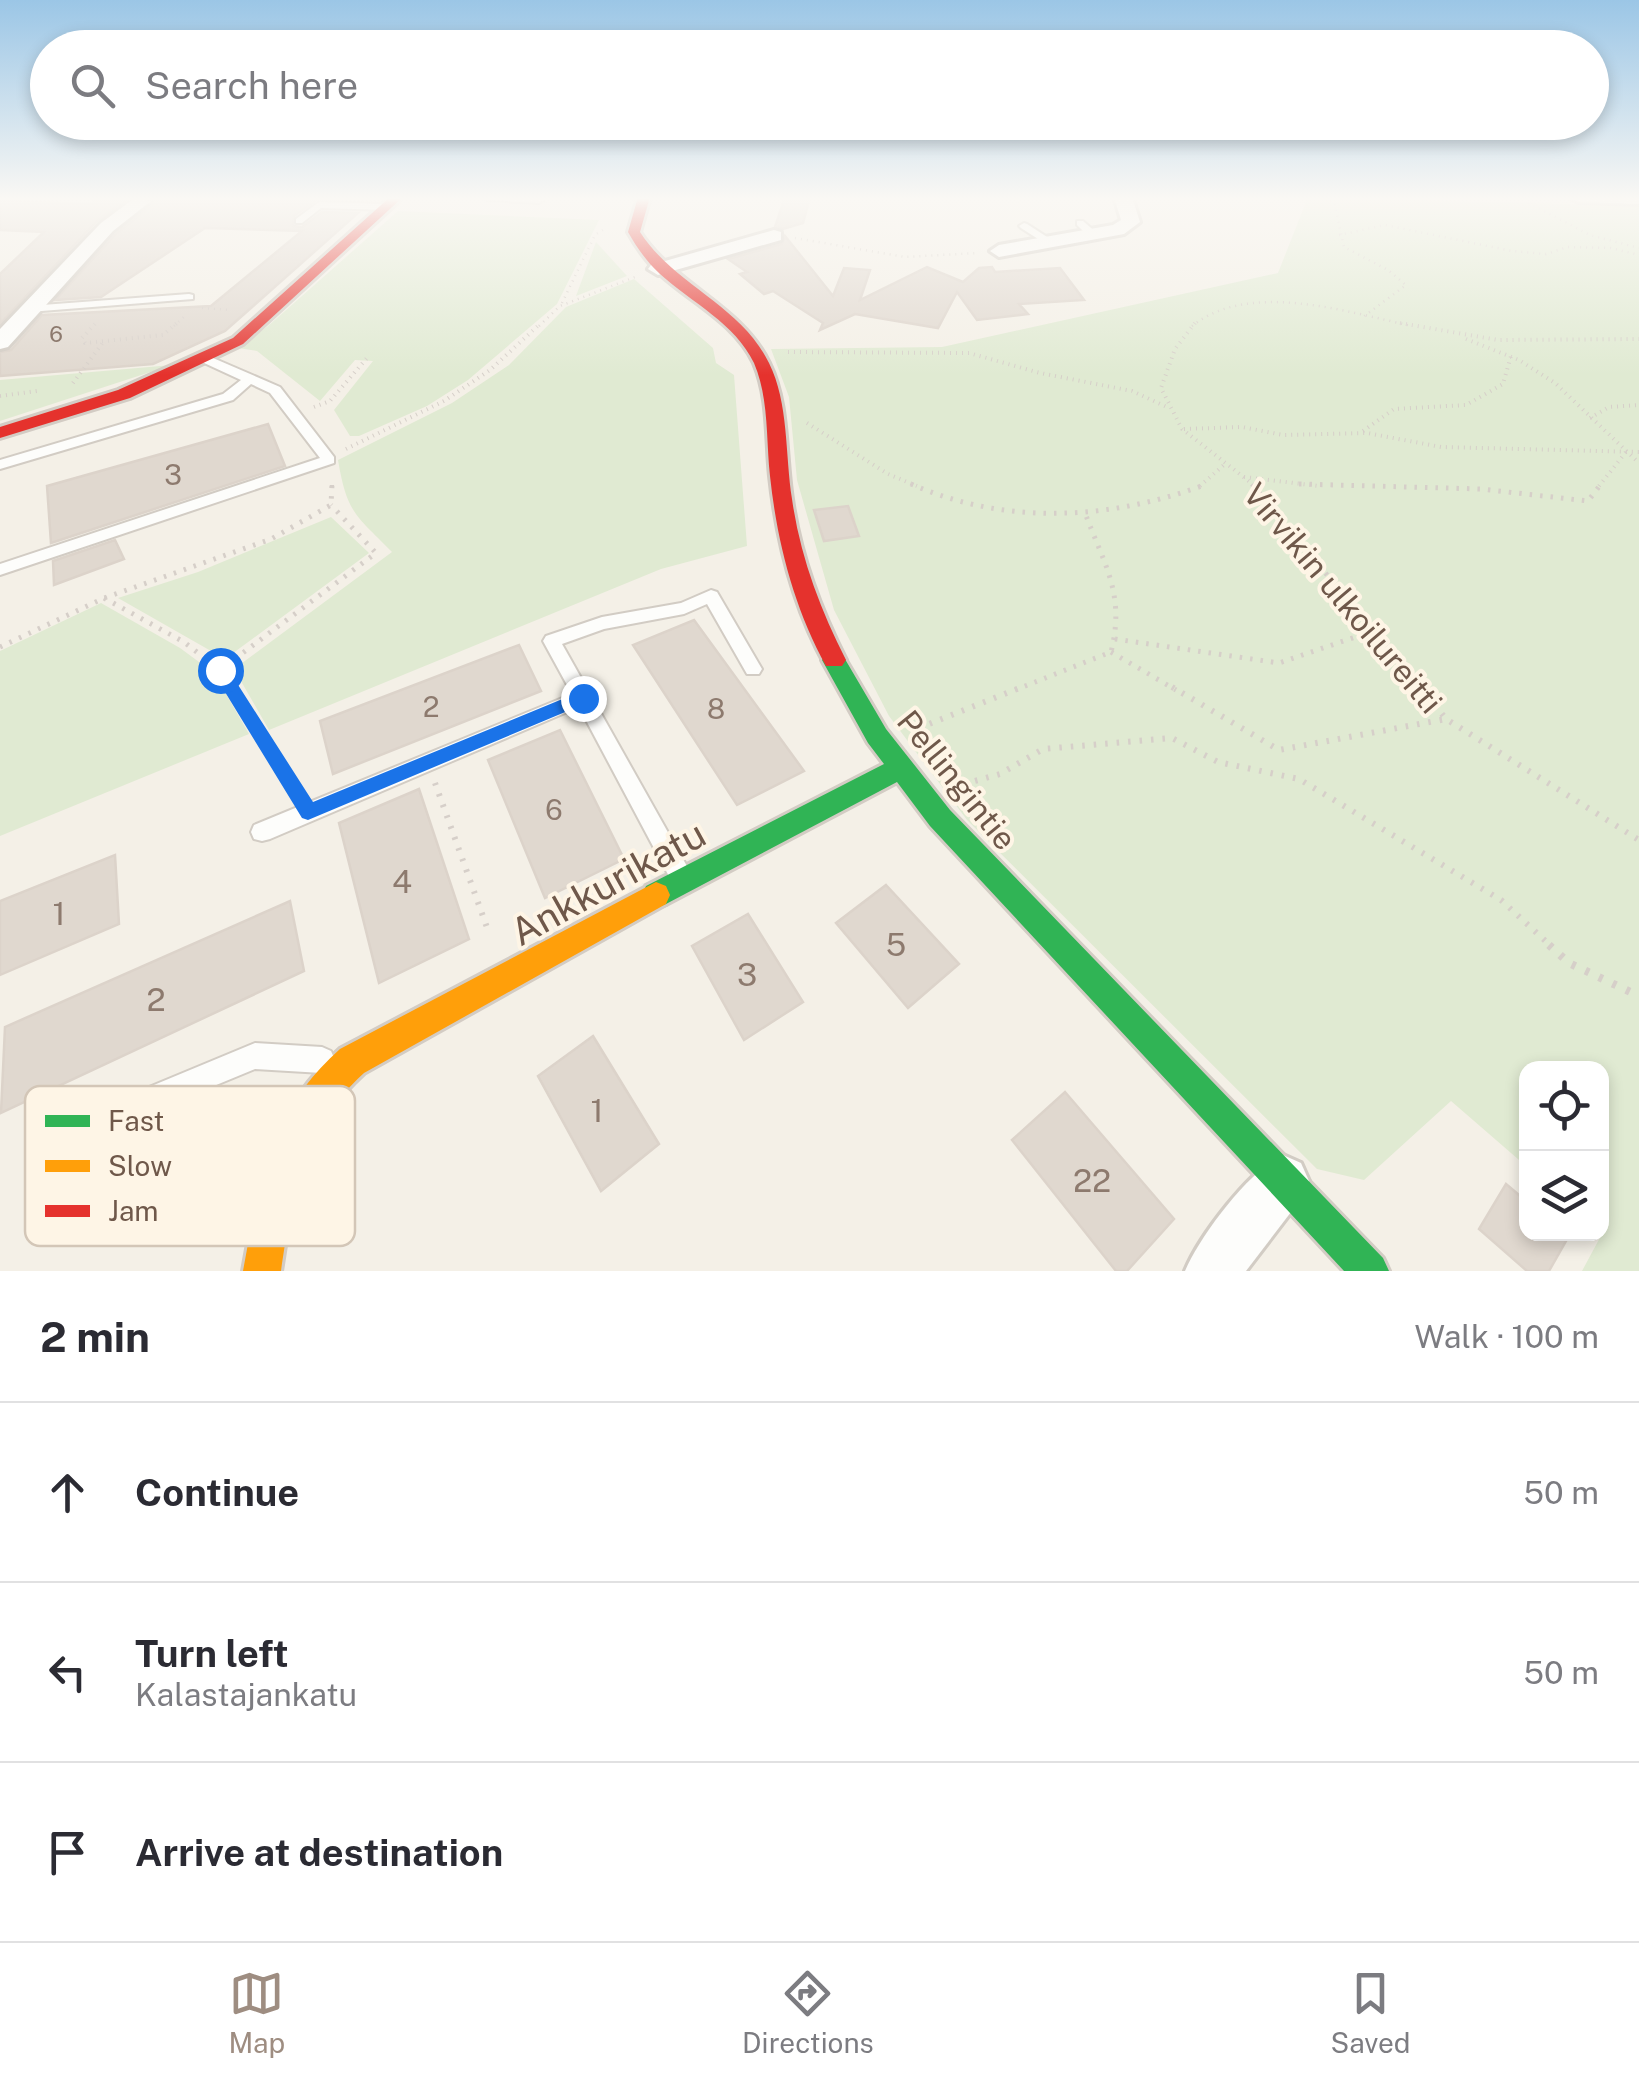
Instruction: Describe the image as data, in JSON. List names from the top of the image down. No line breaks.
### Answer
{"streets":{"street":["Pellingintie","Ankkurikatu"],"path":["Virvikin ulkoilureitti"]},"crossings":[["Pellingintie","Ankkurikatu"]],"house_numbers":["6","3","2","8","6","4","1","5","3","2","1","22"],"legend":["Fast","Slow","Jam"],"page":{"search":"Search here","heading":["2 min","Walk · 100 m"],"list":[["Continue","50 m"],["Turn left","Kalastajankatu","50 m"],"Arrive at destination"],"nav":["Map","Directions","Saved"]}}
